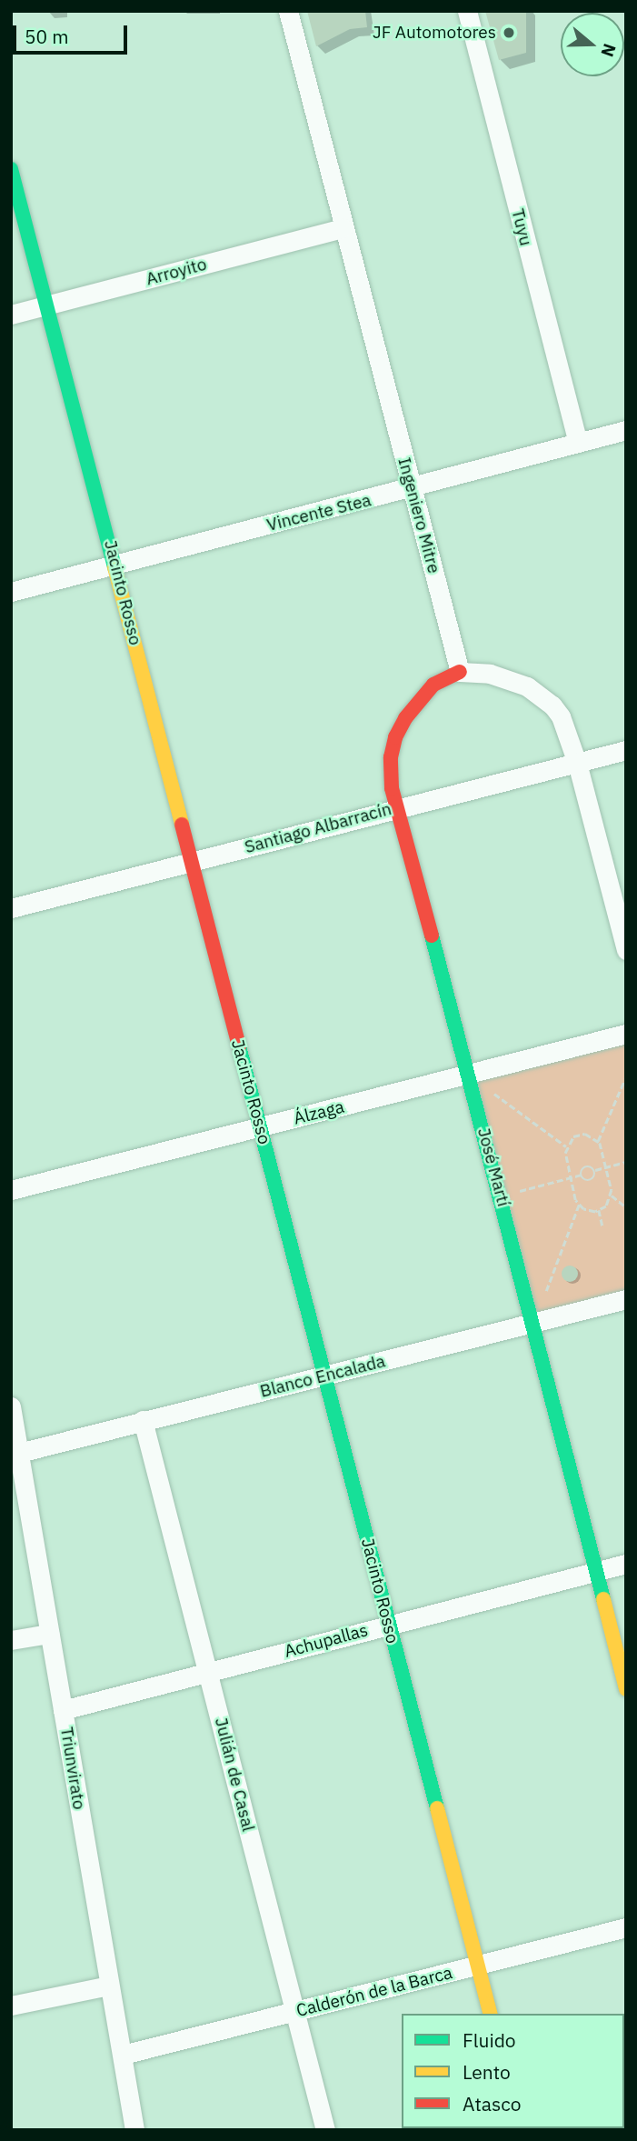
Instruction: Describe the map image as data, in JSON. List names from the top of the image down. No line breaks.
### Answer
{"streets":{"street":["Tuyu","Arroyito","Vincente Stea","Ingeniero Mitre","Jacinto Rosso","Santiago Albarracín","Álzaga","José Martí","Blanco Encalada","Achupallas","Triunvirato","Julián de Casal","Calderón de la Barca"]},"crossings":[["Tuyu","Vincente Stea"],["Arroyito","Ingeniero Mitre"],["Arroyito","Jacinto Rosso"],["Vincente Stea","Ingeniero Mitre"],["Vincente Stea","Jacinto Rosso"],["Ingeniero Mitre","José Martí"],["Jacinto Rosso","Santiago Albarracín"],["Jacinto Rosso","Álzaga"],["Jacinto Rosso","Blanco Encalada"],["Jacinto Rosso","Achupallas"],["Jacinto Rosso","Calderón de la Barca"],["Santiago Albarracín","José Martí"],["Álzaga","José Martí"],["José Martí","Blanco Encalada"],["José Martí","Achupallas"],["Blanco Encalada","Triunvirato"],["Blanco Encalada","Julián de Casal"],["Achupallas","Triunvirato"],["Achupallas","Julián de Casal"],["Triunvirato","Calderón de la Barca"],["Julián de Casal","Calderón de la Barca"]],"places":["JF Automotores"],"legend":["Fluido","Lento","Atasco"],"scale_bar":"50 m","north":"right"}
